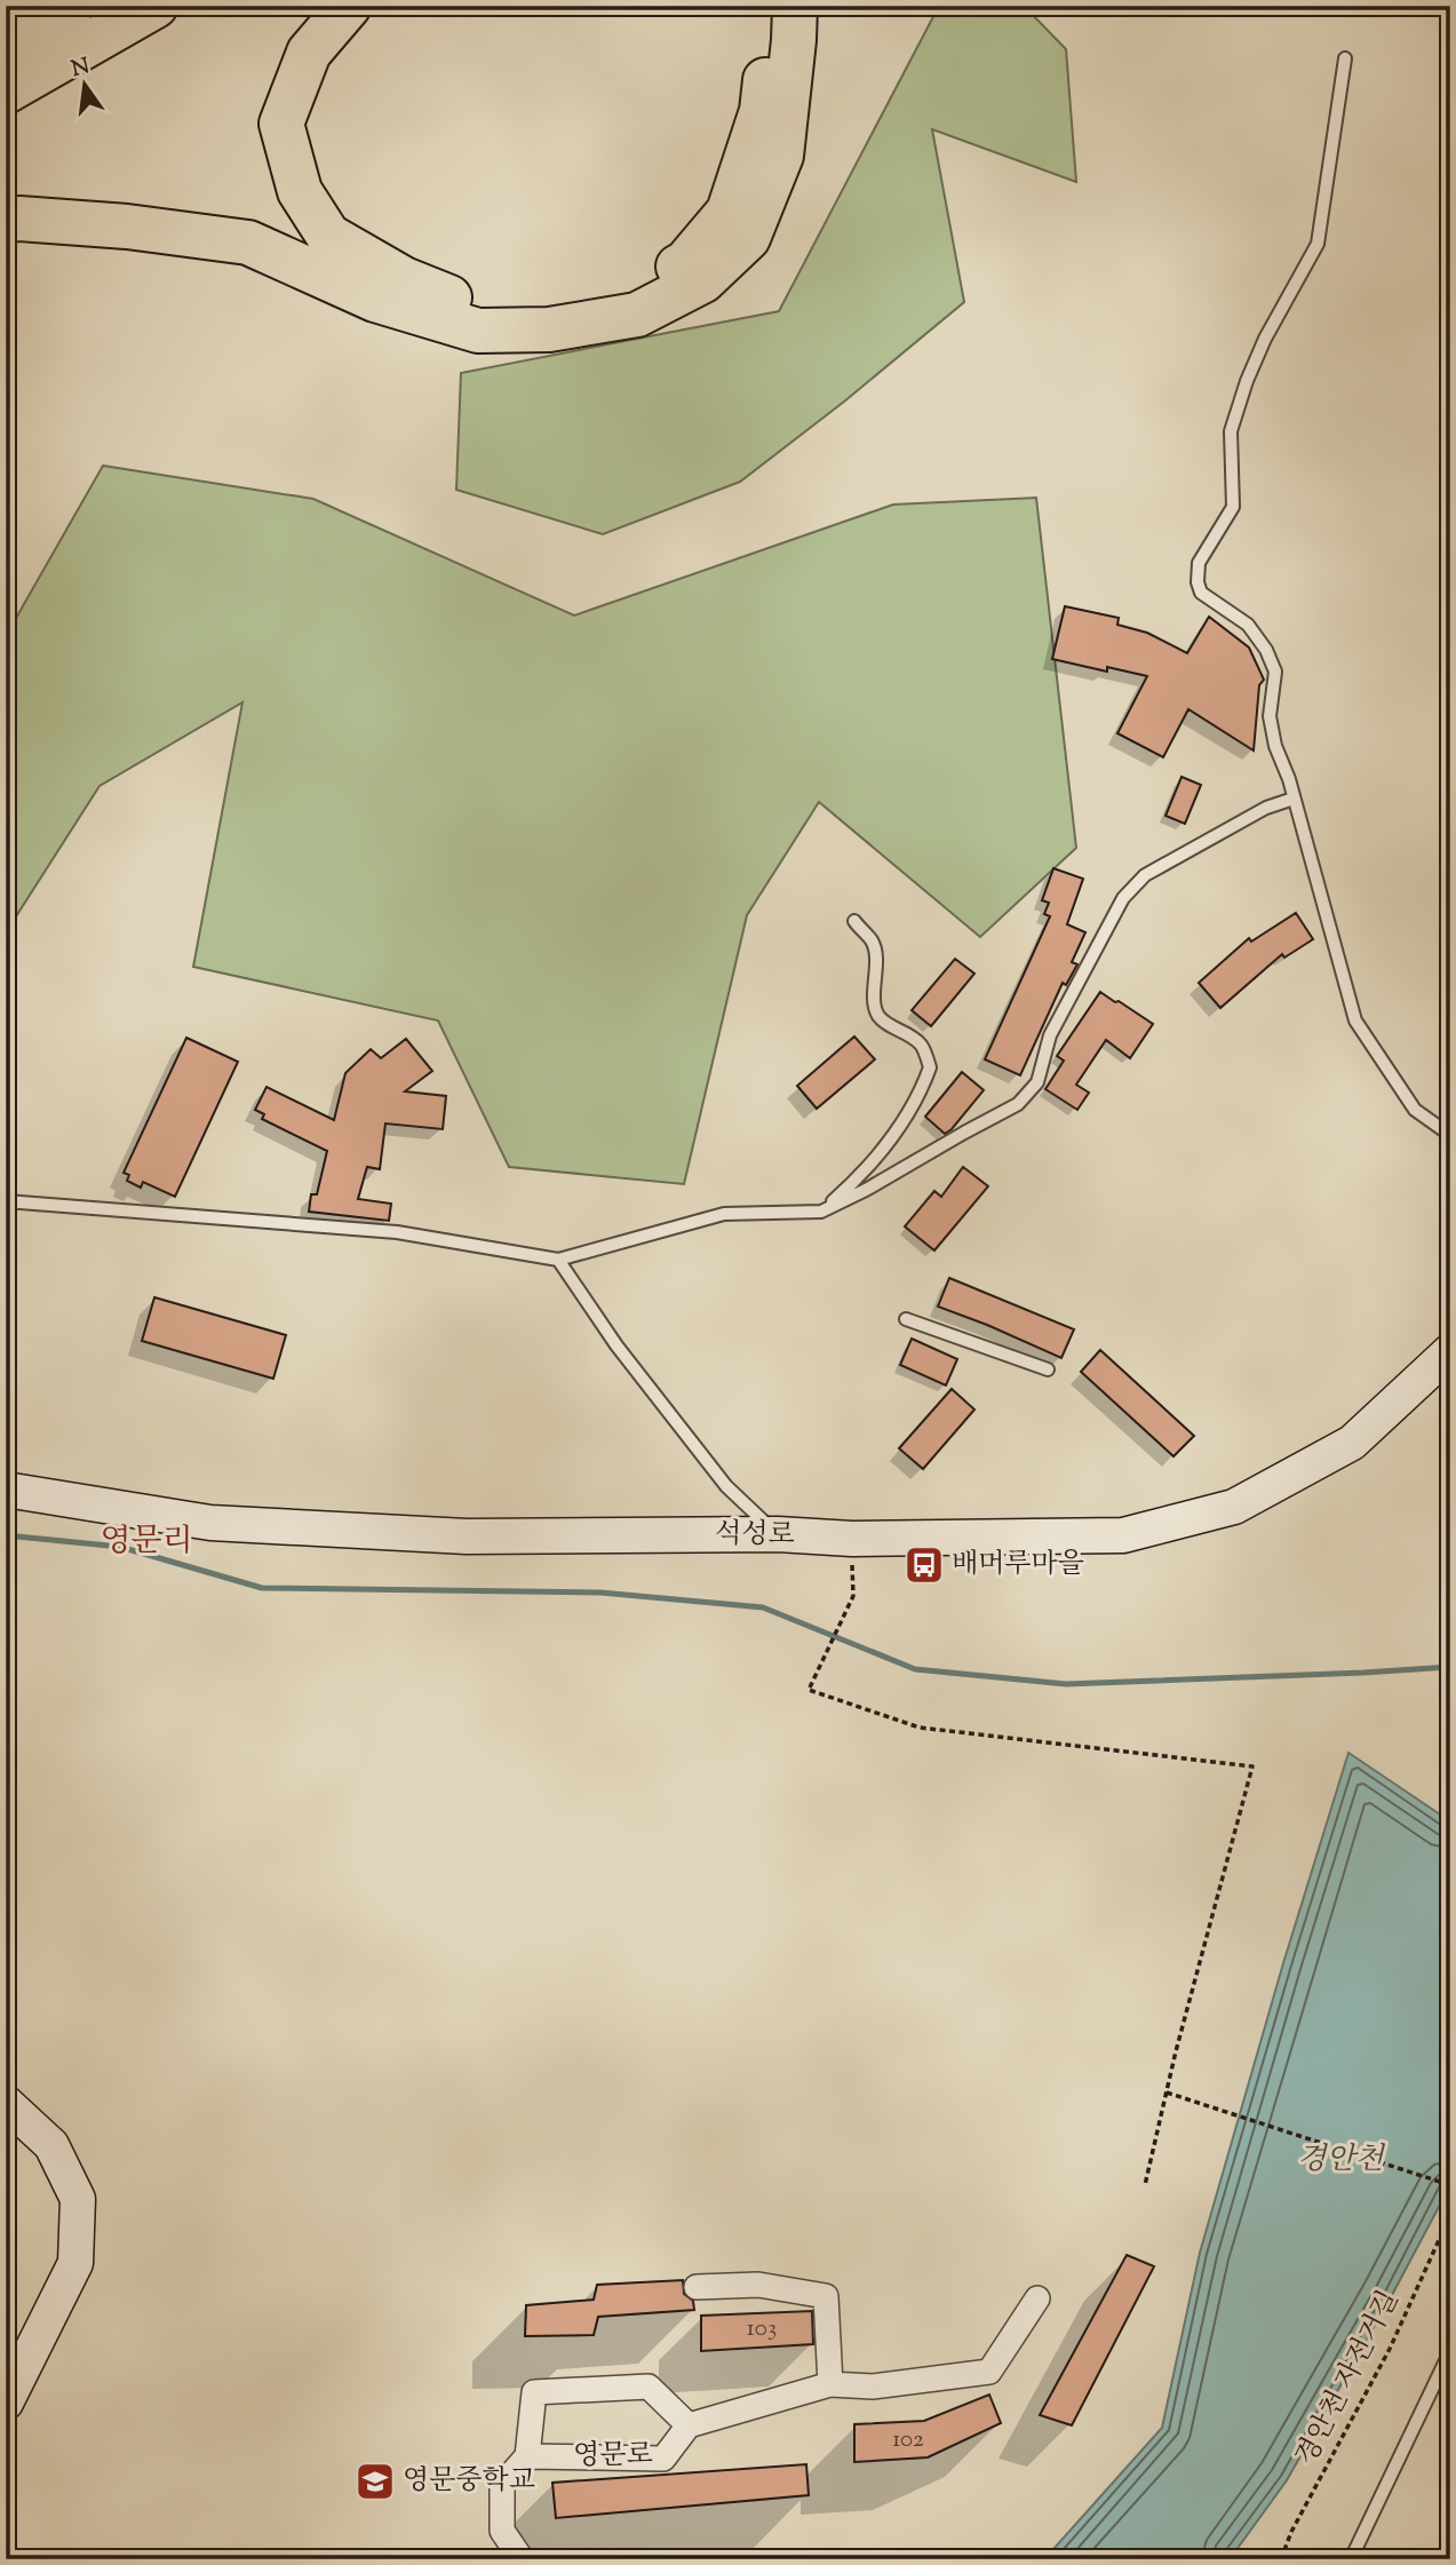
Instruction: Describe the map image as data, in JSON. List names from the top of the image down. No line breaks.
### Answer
{"streets":{"street":["석성로","영문로"],"path":["경안천 자전거길"]},"districts":["영문리"],"water":["경안천"],"places":{"bus stop":["배머루마을"],"school or university":["영문중학교"]},"house_numbers":["103","102"],"north":"top"}
